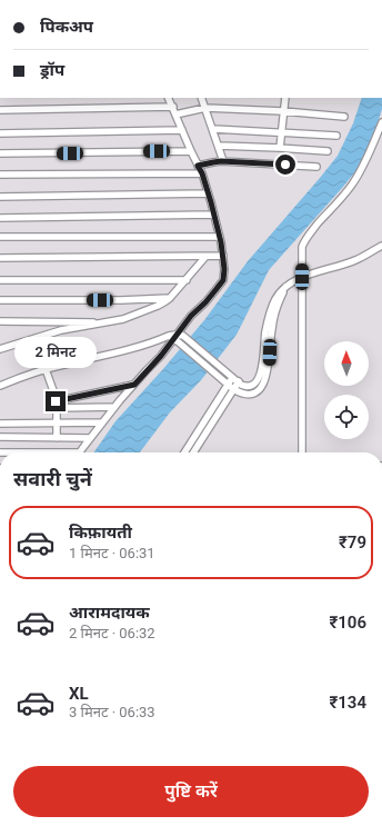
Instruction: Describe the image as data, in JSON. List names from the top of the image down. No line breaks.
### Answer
{"north":"top","page":{"banner":["पिकअप","ड्रॉप"],"bubble":"2 मिनट","heading":"सवारी चुनें","list":[{"name":"किफ़ायती","note":"1 मिनट · 06:31","value":"₹79"},{"name":"आरामदायक","note":"2 मिनट · 06:32","value":"₹106"},{"name":"XL","note":"3 मिनट · 06:33","value":"₹134"}],"buttons":"पुष्टि करें"}}
